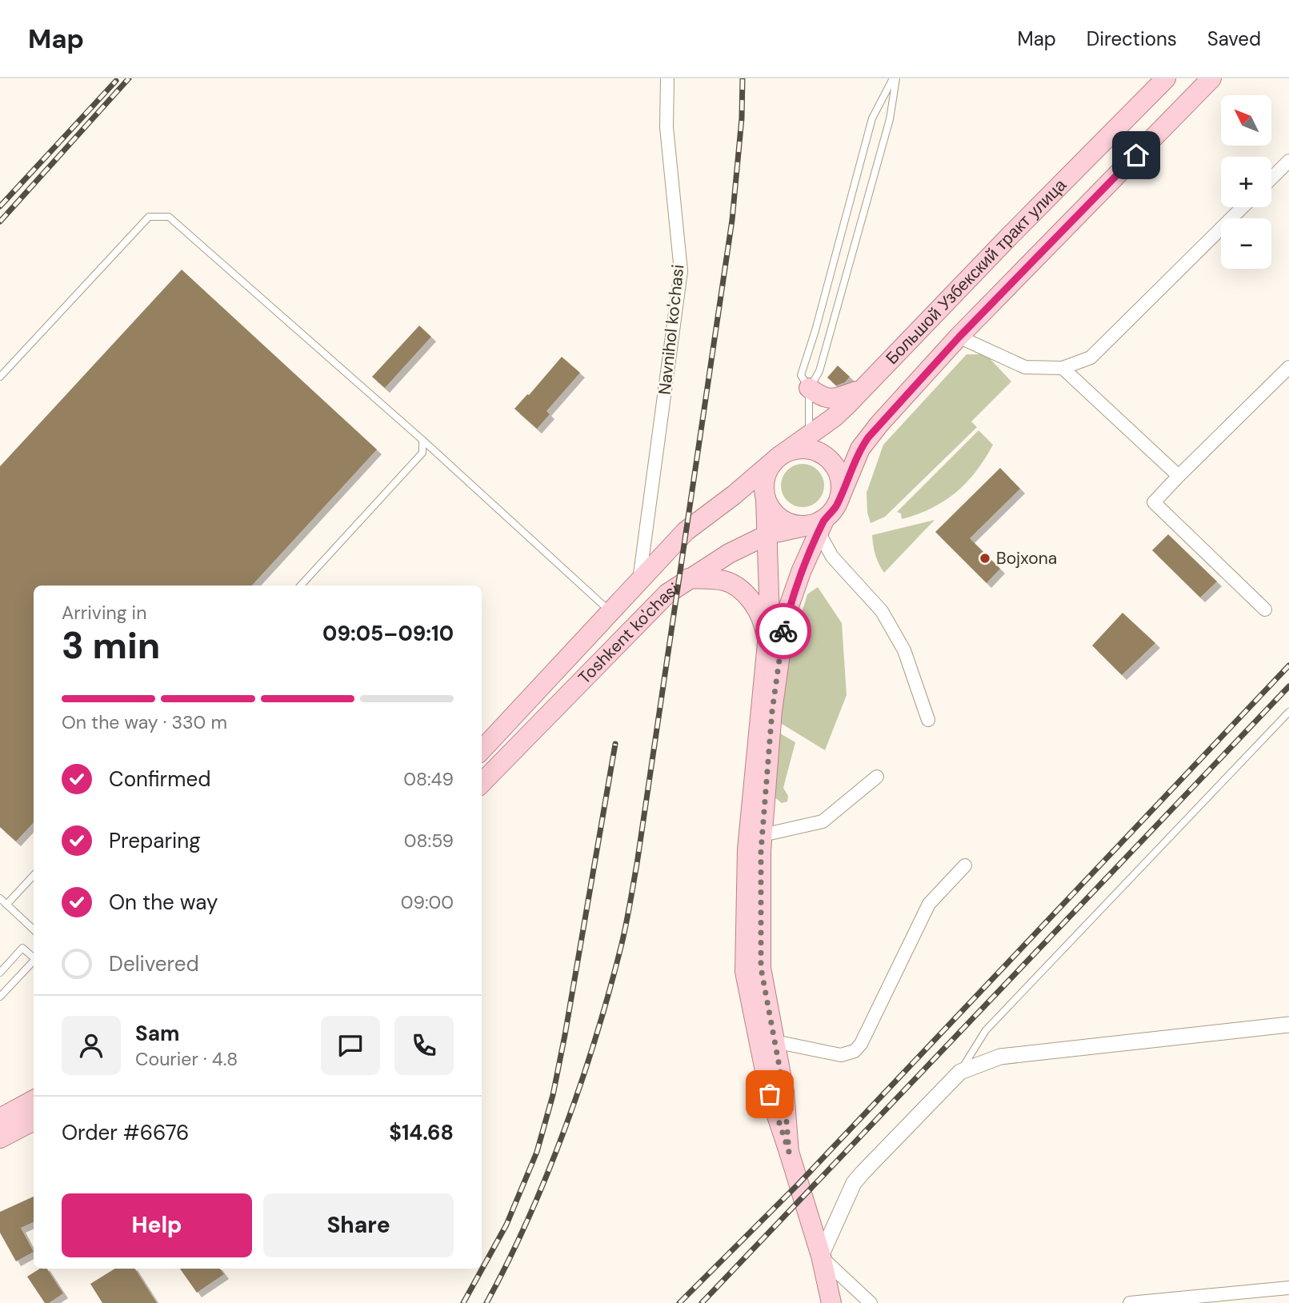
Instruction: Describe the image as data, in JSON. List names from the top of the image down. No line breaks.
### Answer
{"streets":{"main road":["Большой Узбекский тракт улица","Toshkent ko'chasi"],"street":["Navnihol ko'chasi"]},"crossings":[["Большой Узбекский тракт улица","Toshkent ko'chasi"],["Navnihol ko'chasi","Toshkent ko'chasi"]],"places":["Bojxona"],"north":"top left","page":{"header":"Map","nav":["Map","Directions","Saved"],"map_buttons":["+","−"],"heading":["3 min","Arriving in","09:05–09:10"],"panel":["Sam","Courier · 4.8","Order #6676","$14.68"],"bar":"On the way · 330 m","list":[["Confirmed","08:49"],["Preparing","08:59"],["On the way","09:00"],"Delivered"],"buttons":["Help","Share"]}}
